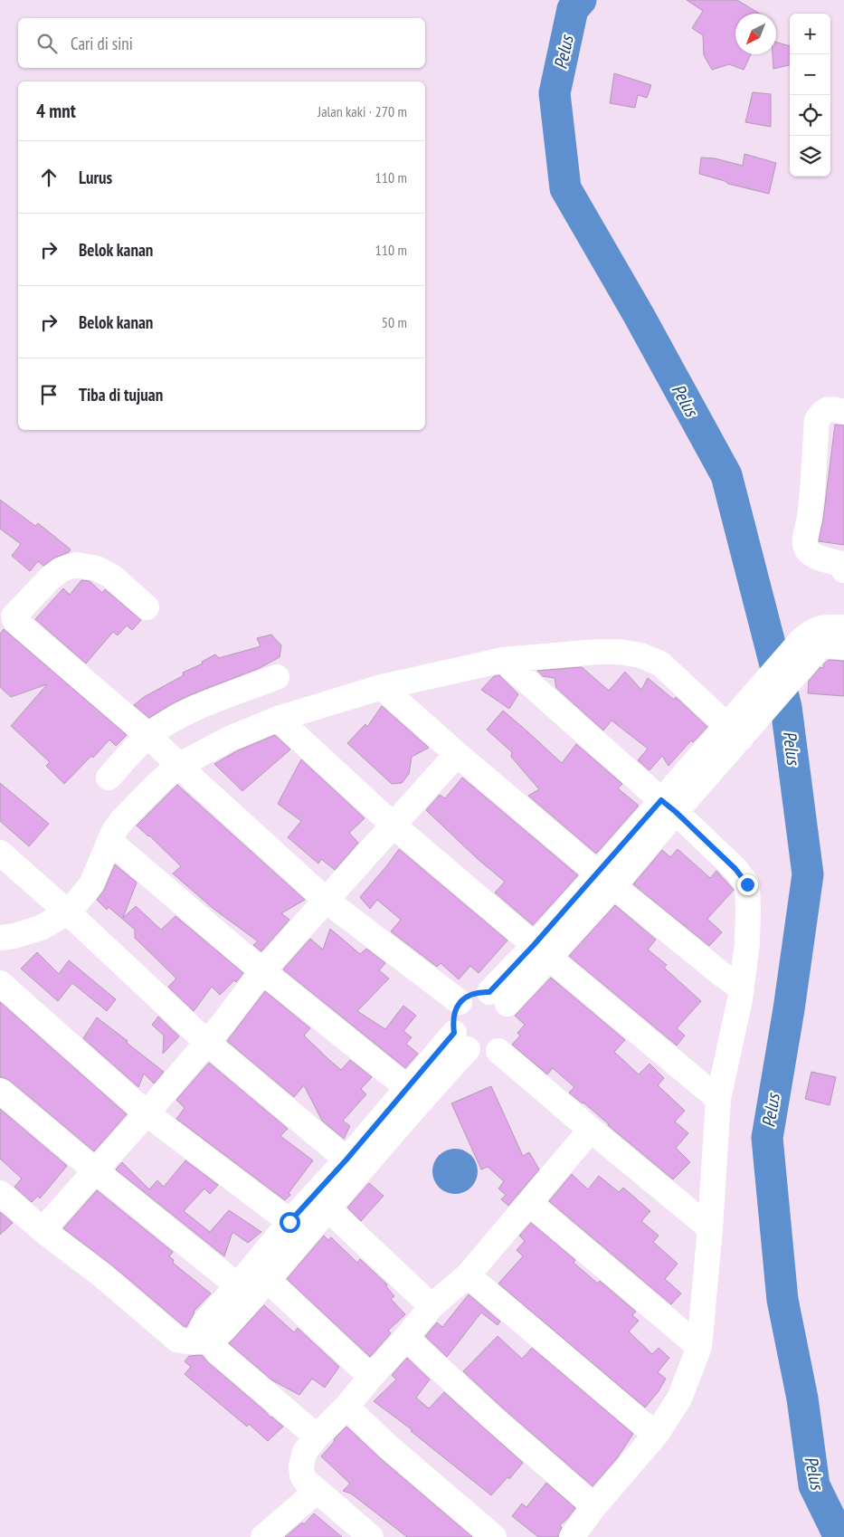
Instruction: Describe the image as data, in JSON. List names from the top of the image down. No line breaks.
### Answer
{"water":["Pelus"],"north":"bottom left","page":{"map_buttons":["+","−"],"search":"Cari di sini","heading":["4 mnt","Jalan kaki · 270 m"],"list":[["Lurus","110 m"],["Belok kanan","110 m"],["Belok kanan","50 m"],"Tiba di tujuan"]}}
